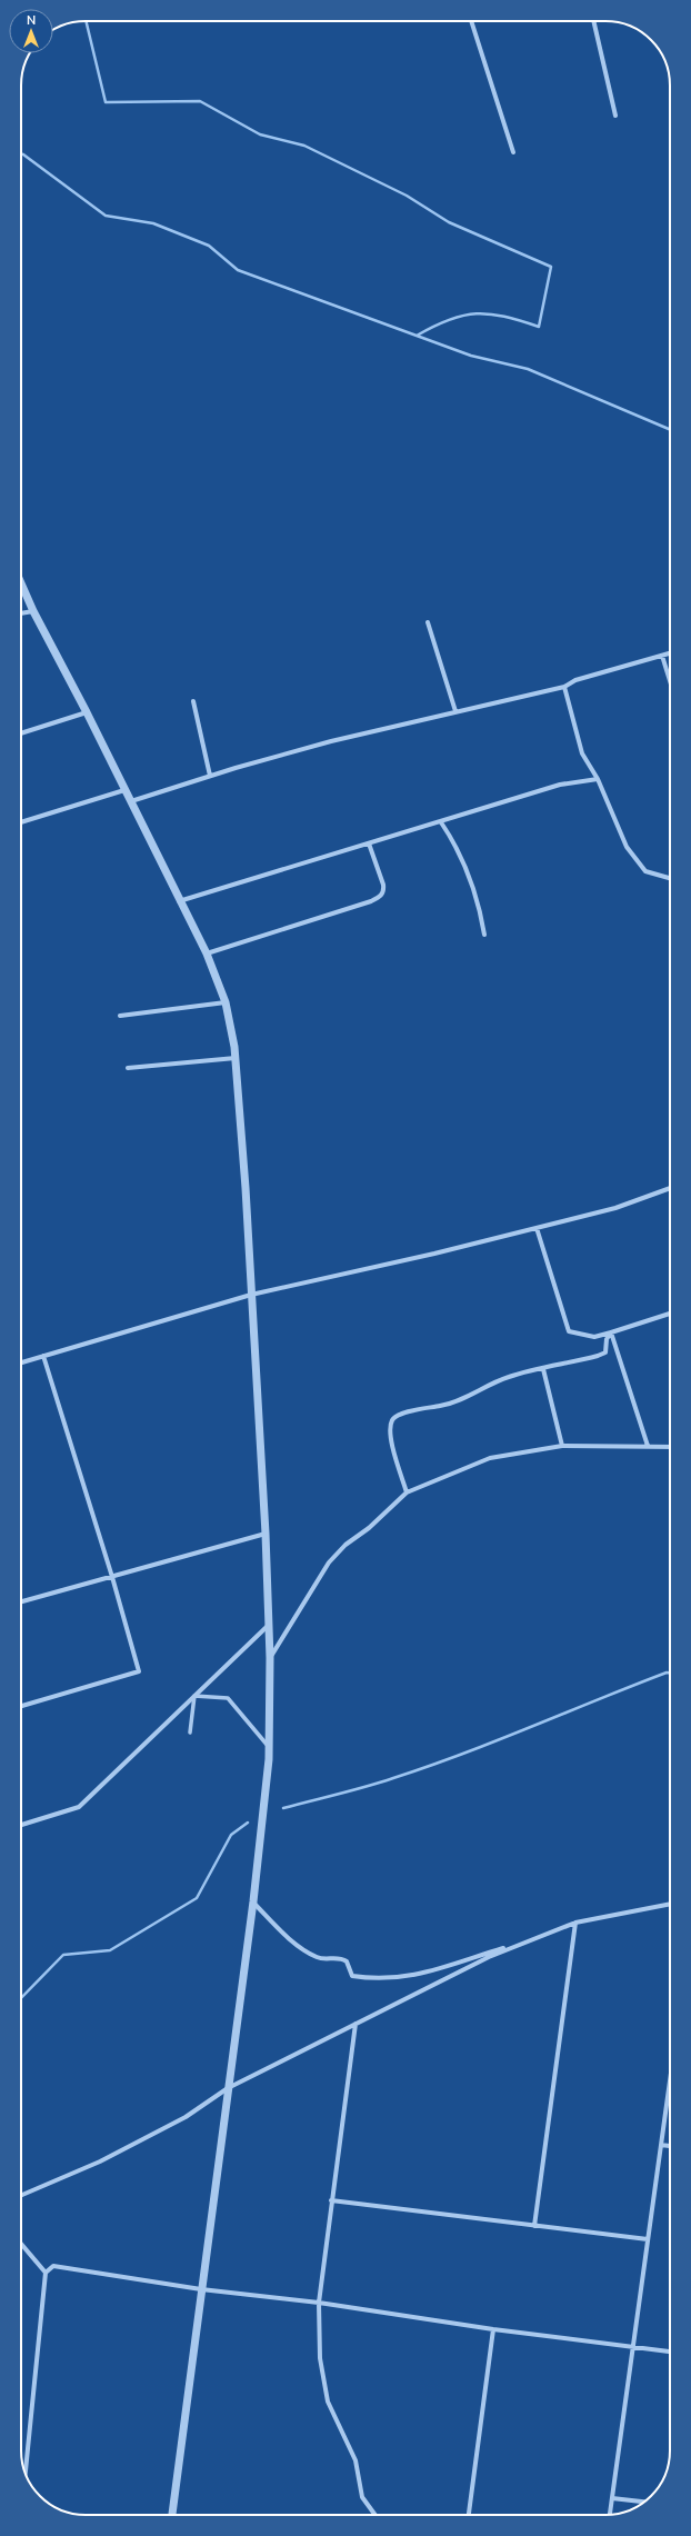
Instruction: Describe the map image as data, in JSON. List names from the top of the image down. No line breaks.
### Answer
{"north":"top"}
